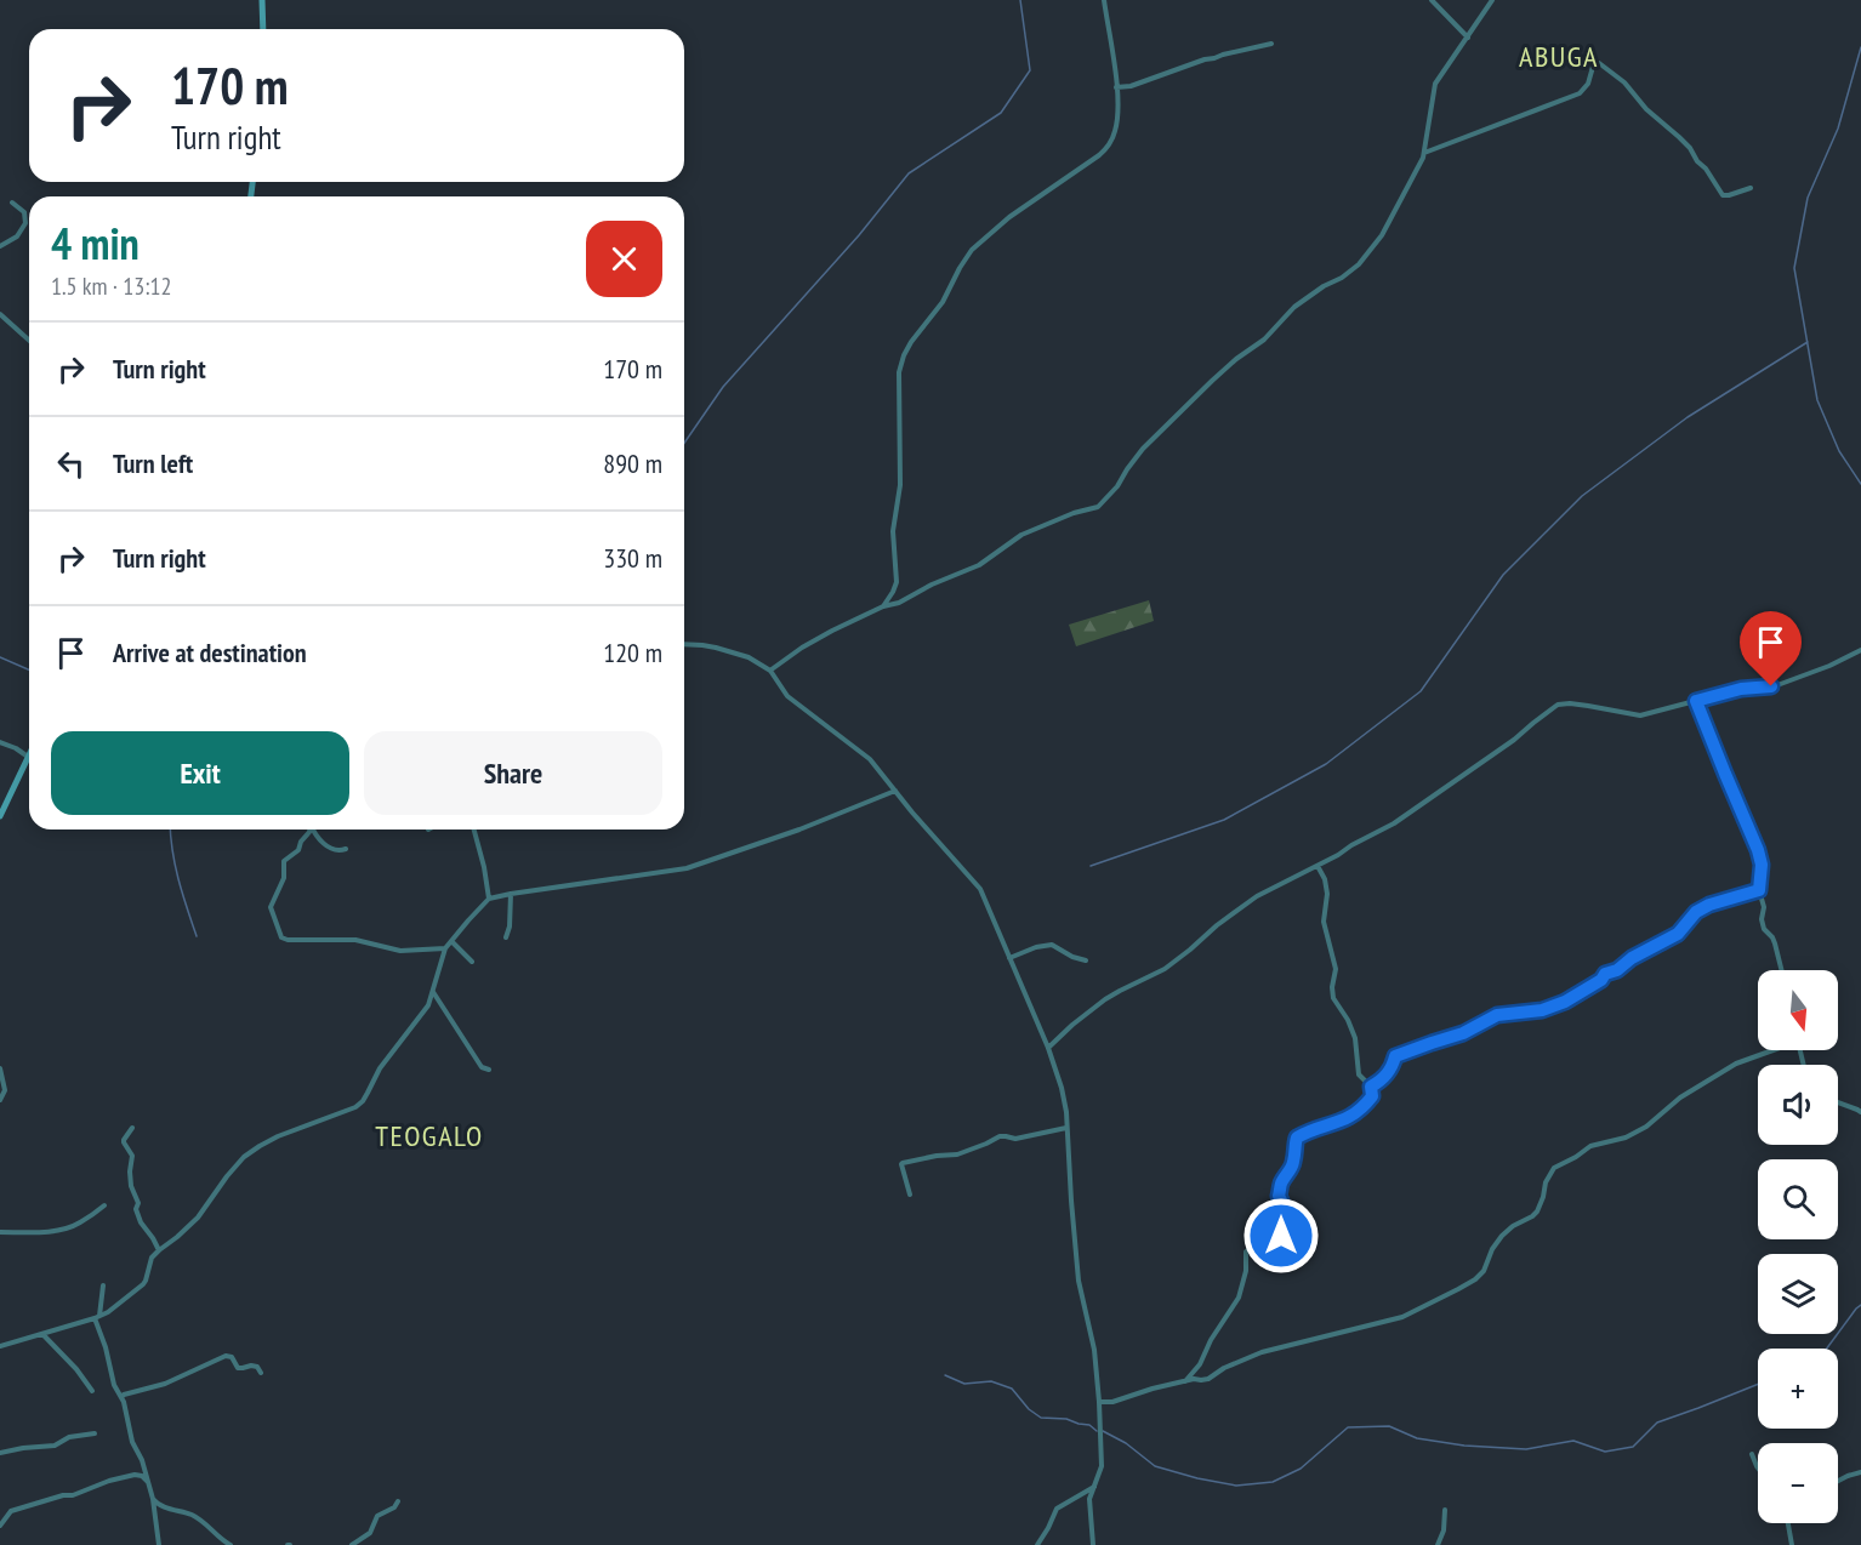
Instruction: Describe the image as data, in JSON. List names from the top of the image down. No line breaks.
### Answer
{"districts":["ABUGA","TEOGALO"],"north":"bottom","page":{"turn":["170 m","Turn right"],"heading":["4 min","1.5 km · 13:12"],"list":[{"name":"Turn right","value":"170 m"},{"name":"Turn left","value":"890 m"},{"name":"Turn right","value":"330 m"},{"name":"Arrive at destination","value":"120 m"}],"buttons":["Exit","Share"],"map_buttons":["+","−"]}}
